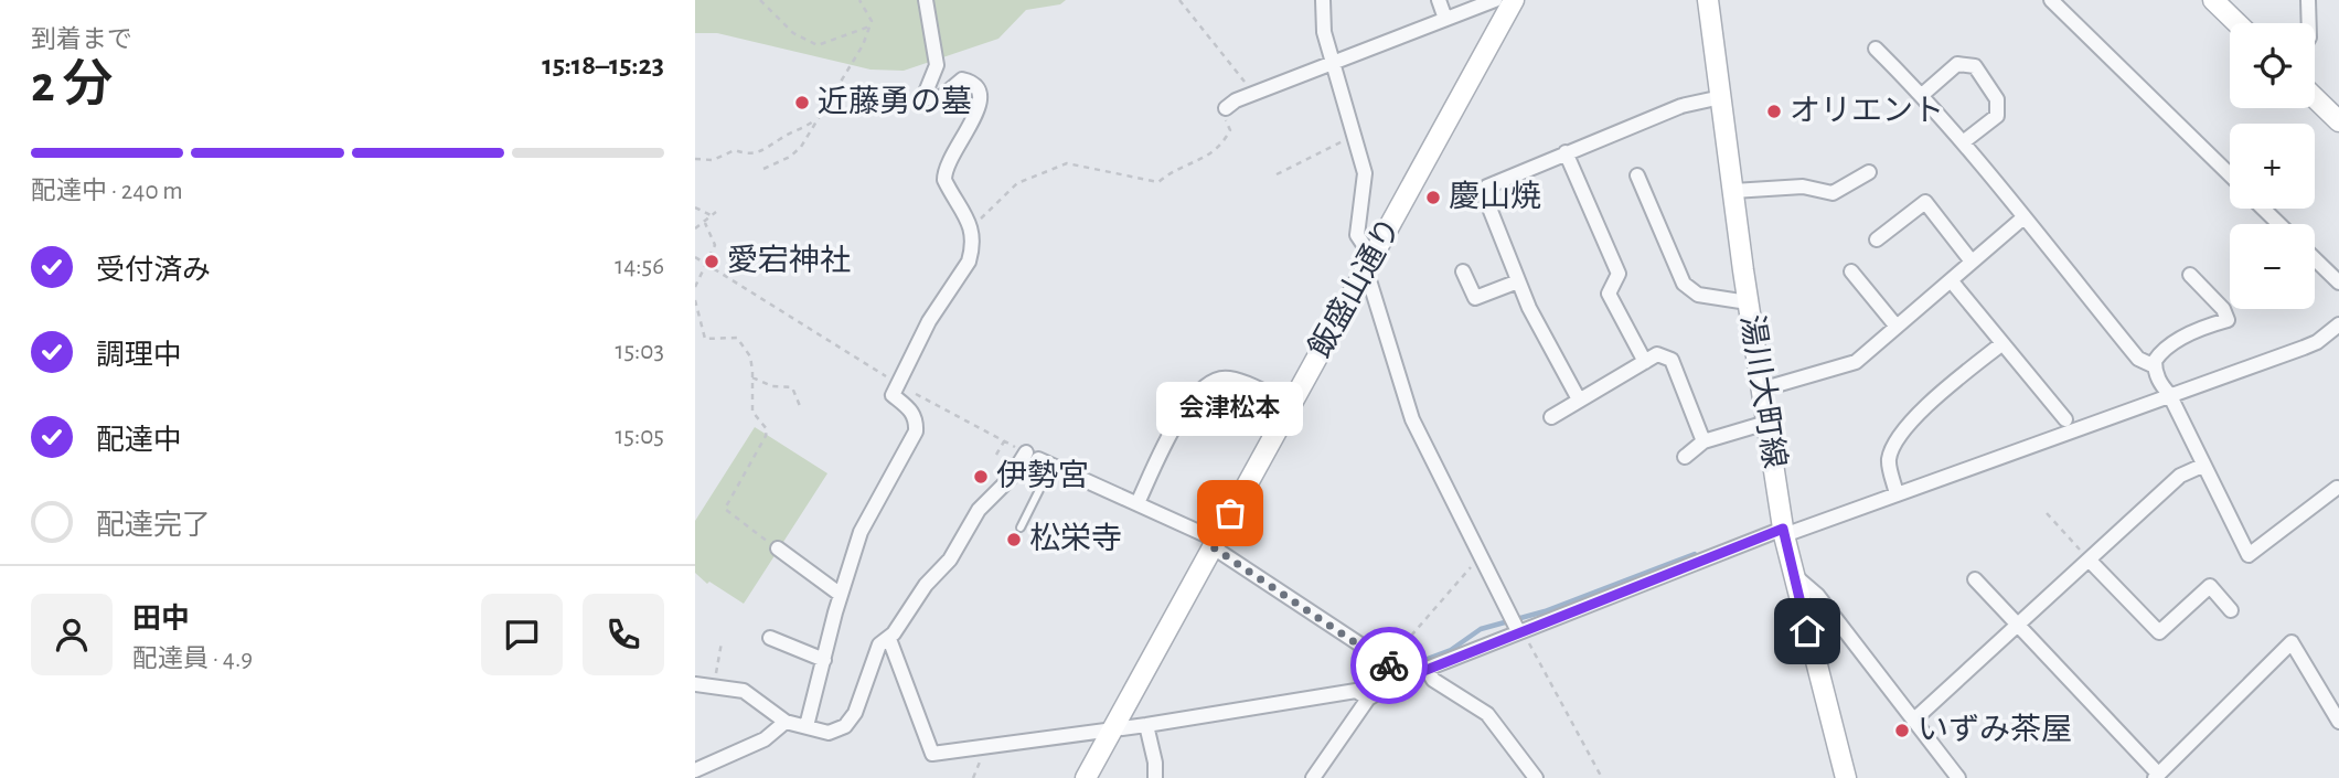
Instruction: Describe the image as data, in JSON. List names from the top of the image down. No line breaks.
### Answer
{"streets":{"street":["飯盛山通り","湯川大町線"]},"places":["近藤勇の墓","オリエント","慶山焼","愛宕神社","伊勢宮","会津松本","松栄寺","いずみ茶屋"],"page":{"heading":["2 分","到着まで","15:18–15:23"],"panel":["田中","配達員 · 4.9"],"map_buttons":["+","−"],"bar":"配達中 · 240 m","list":[["受付済み","14:56"],["調理中","15:03"],["配達中","15:05"],"配達完了"],"bubble":"会津松本"}}
